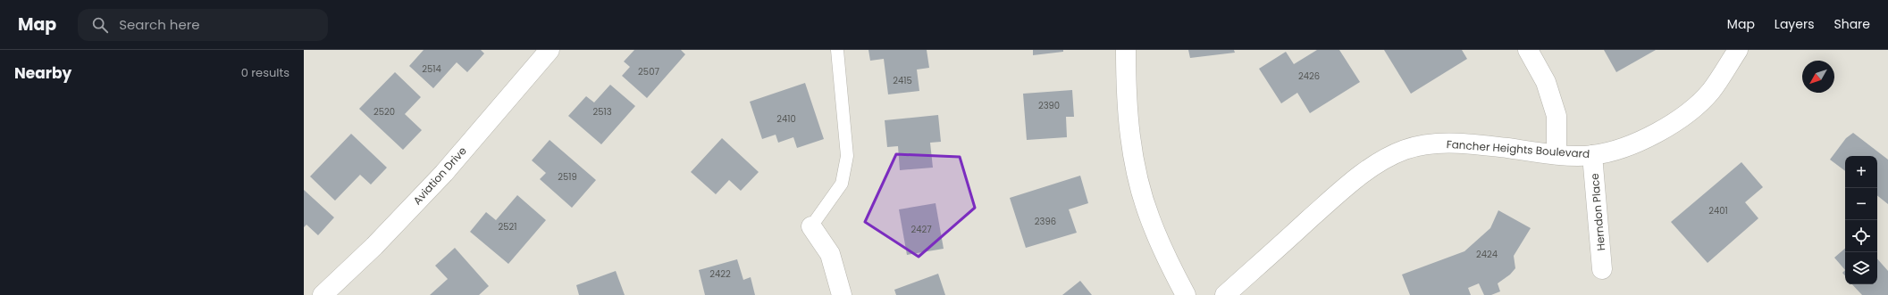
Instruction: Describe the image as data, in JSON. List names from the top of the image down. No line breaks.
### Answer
{"streets":{"street":["Fancher Heights Boulevard","Aviation Drive","Herndon Place"]},"crossings":[["Fancher Heights Boulevard","Herndon Place"]],"house_numbers":["2514","2507","2426","2415","2390","2520","2513","2410","2519","2401","2396","2521","2427","2424","2422"],"north":"bottom left","page":{"header":"Map","search":"Search here","nav":["Map","Layers","Share"],"heading":["Nearby","0 results"],"map_buttons":["+","−"]}}
